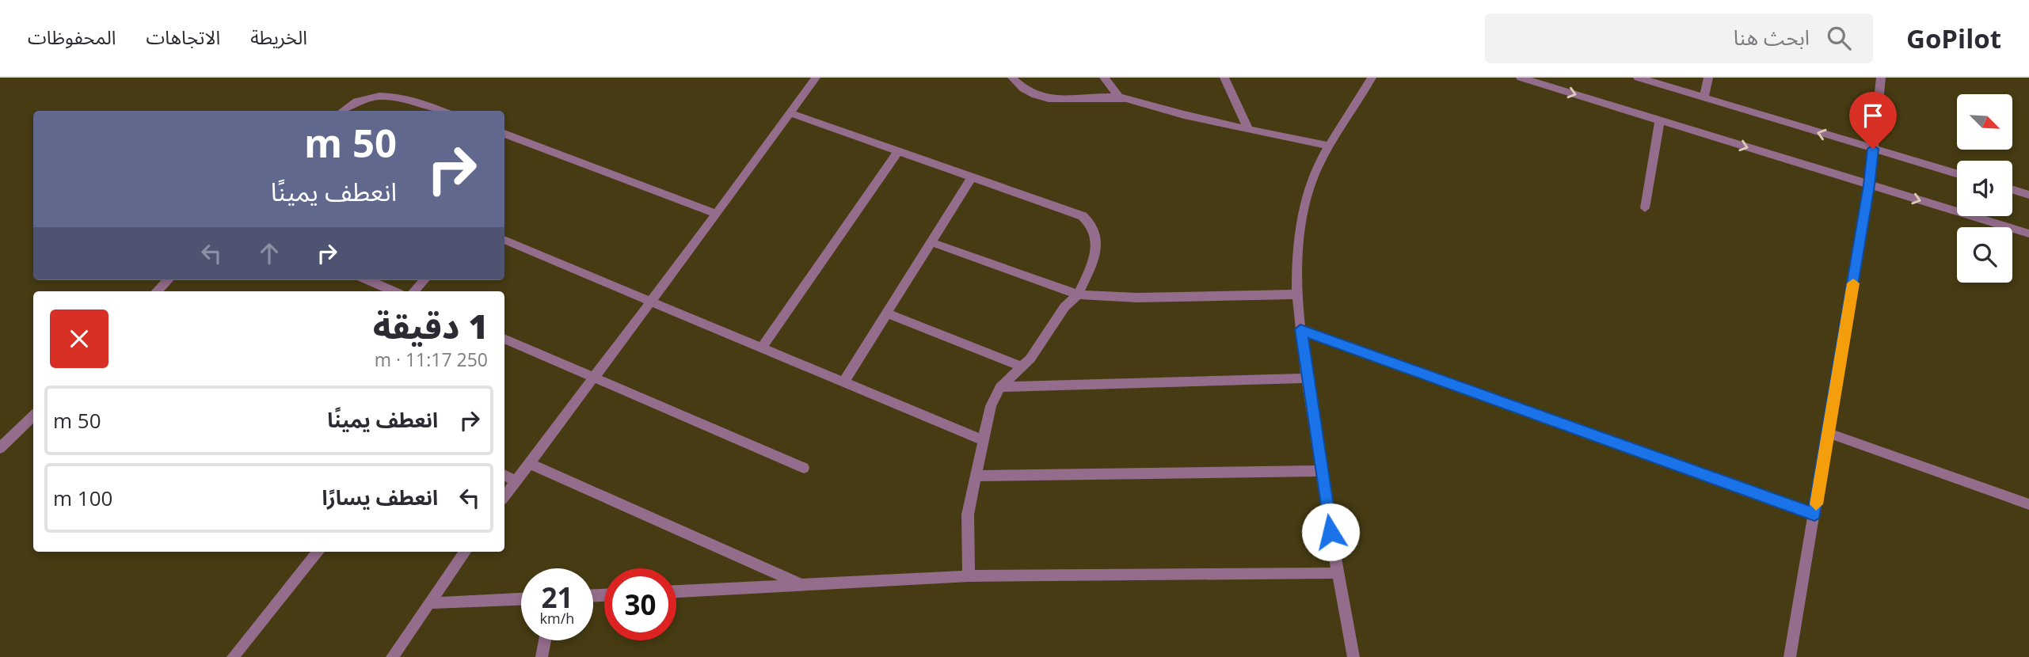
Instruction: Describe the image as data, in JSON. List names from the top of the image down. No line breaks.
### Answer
{"north":"bottom right","page":{"header":"GoPilot","search":"ابحث هنا","nav":["الخريطة","الاتجاهات","المحفوظات"],"turn":["50 m","انعطف يمينًا"],"heading":["1 دقيقة","250 m · 11:17"],"list":[{"name":"انعطف يمينًا","value":"50 m"},{"name":"انعطف يسارًا","value":"100 m"}],"speed":"21 km/h","limit":"30"}}
